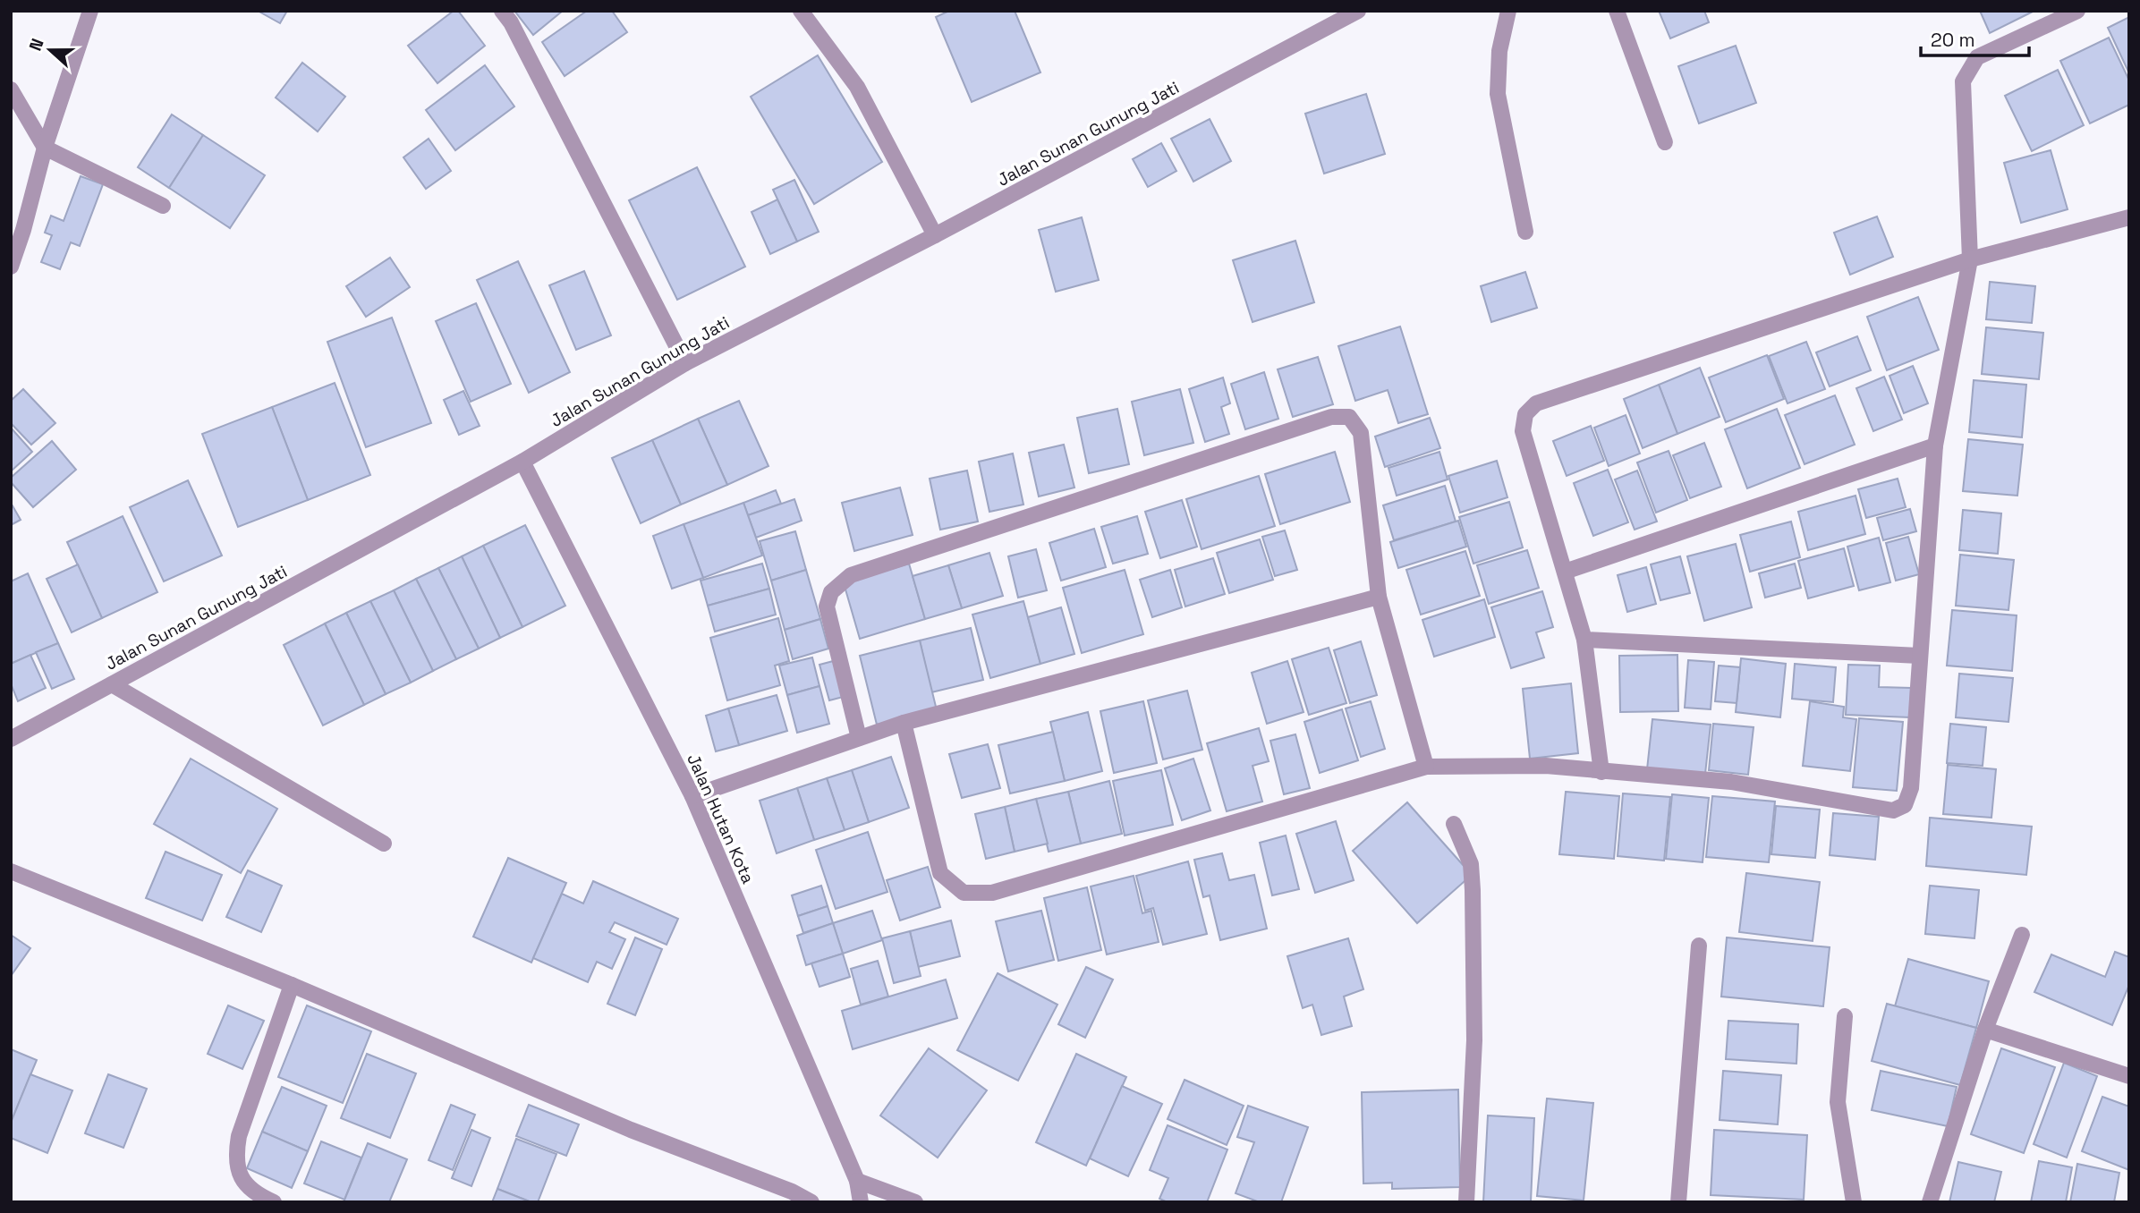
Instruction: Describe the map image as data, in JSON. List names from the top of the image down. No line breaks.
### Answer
{"streets":{"street":["Jalan Sunan Gunung Jati","Jalan Hutan Kota"]},"crossings":[["Jalan Sunan Gunung Jati","Jalan Hutan Kota"]],"scale_bar":"20 m","north":"left"}
